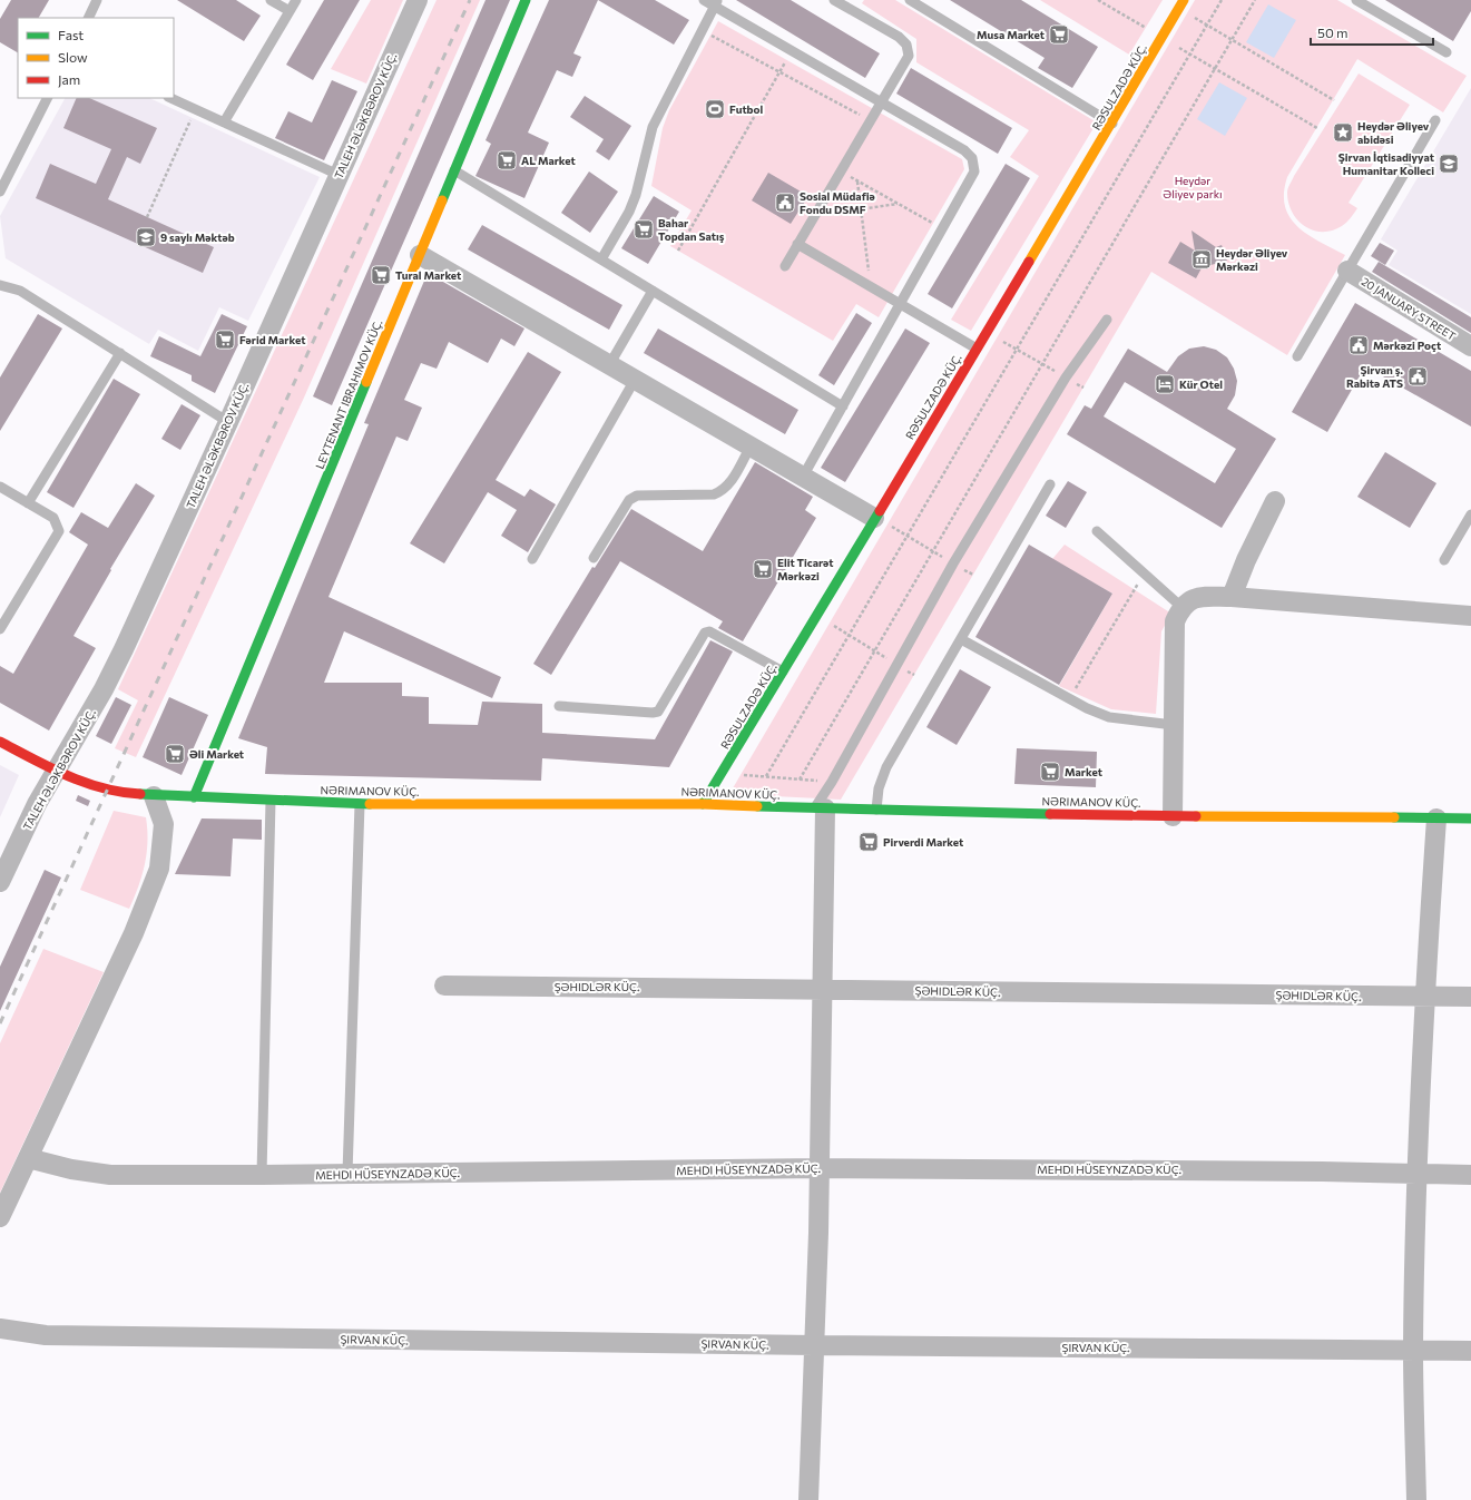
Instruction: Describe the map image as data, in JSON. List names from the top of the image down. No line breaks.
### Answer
{"streets":{"main road":["RƏSULZADƏ KÜÇ.","LEYTENANT IBRAHIMOV KÜÇ.","NƏRIMANOV KÜÇ."],"street":["TALEH ƏLƏKBƏROV KÜÇ.","20 JANUARY STREET","ŞƏHIDLƏR KÜÇ.","MEHDI HÜSEYNZADƏ KÜÇ.","ŞIRVAN KÜÇ."]},"crossings":[["RƏSULZADƏ KÜÇ.","NƏRIMANOV KÜÇ."],["TALEH ƏLƏKBƏROV KÜÇ.","NƏRIMANOV KÜÇ."],["LEYTENANT IBRAHIMOV KÜÇ.","NƏRIMANOV KÜÇ."]],"parks":["Heydər Əliyev parkı"],"places":{"supermarket":["Musa Market","AL Market","Bahar Topdan Satış","Tural Market","Fərid Market","Elit Ticarət Mərkəzi","Əli Market","Market","Pirverdi Market"],"sports":["Futbol"],"place":["Heydər Əliyev abidəsi"],"school or university":["Şirvan İqtisadiyyat Humanitar Kolleci","9 saylı Məktəb"],"public building":["Sosial Müdafiə Fondu DSMF","Mərkəzi Poçt","Şirvan ş. Rabitə ATS"],"museum":["Heydər Əliyev Mərkəzi"],"hotel":["Kür Otel"]},"legend":["Fast","Slow","Jam"],"scale_bar":"50 m"}
